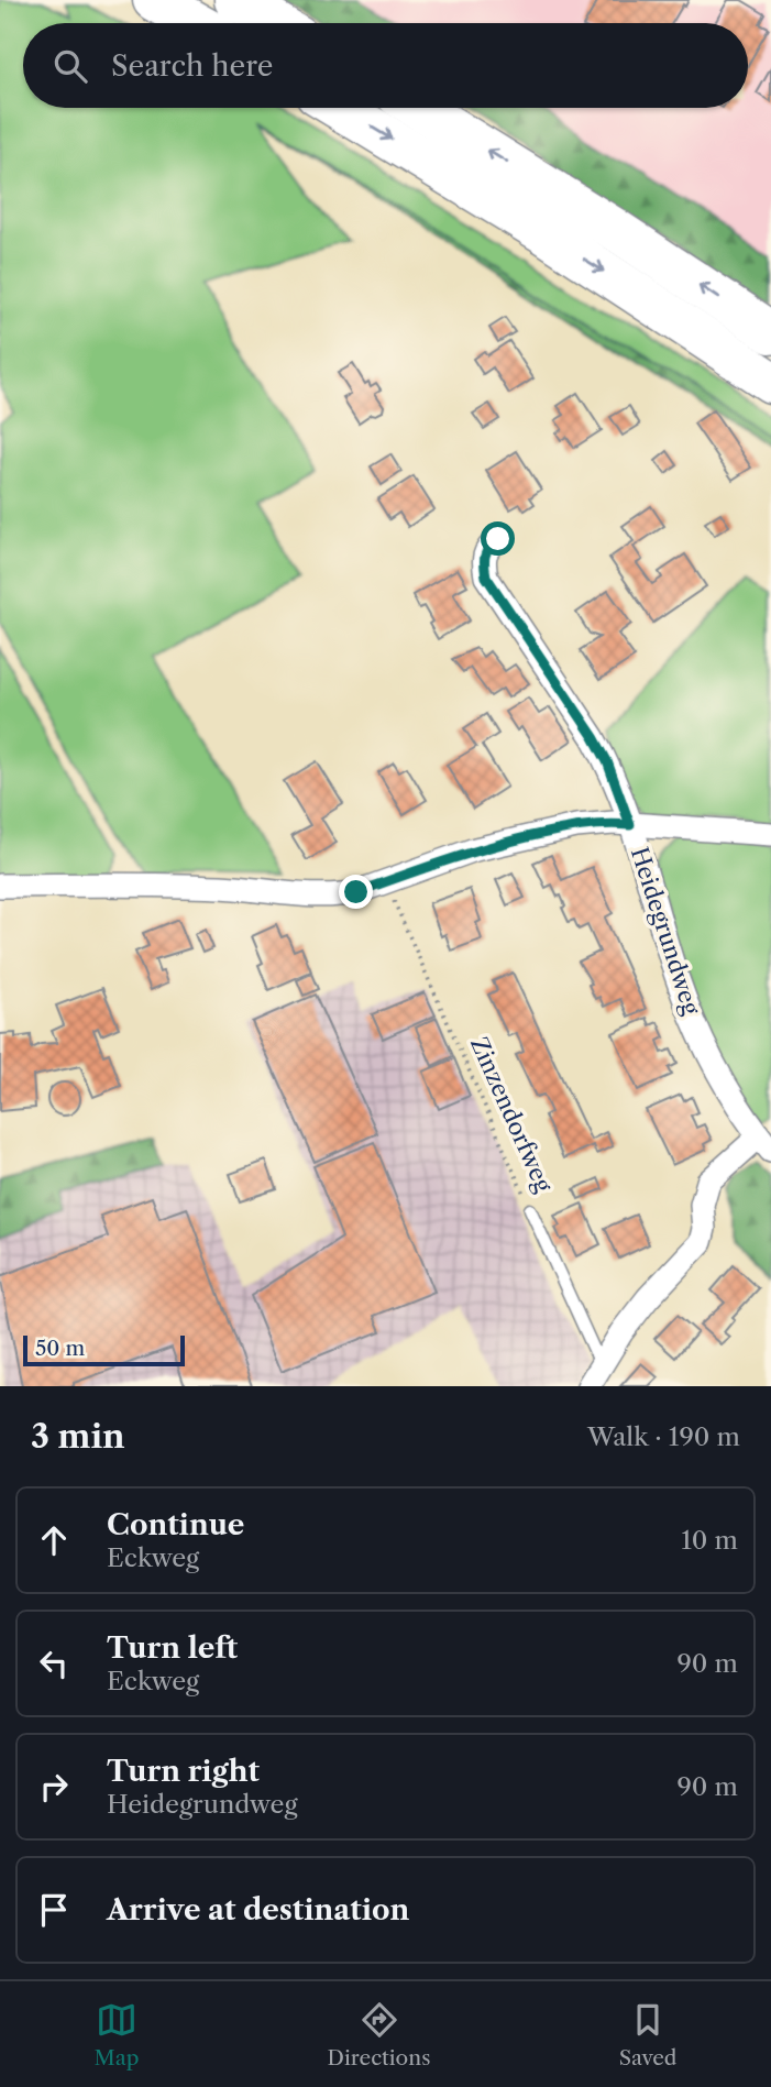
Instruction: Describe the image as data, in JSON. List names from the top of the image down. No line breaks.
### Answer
{"streets":{"street":["Heidegrundweg"],"lane":["Zinzendorfweg"]},"crossings":[["Heidegrundweg","Zinzendorfweg"]],"scale_bar":"50 m","page":{"search":"Search here","scale":"50 m","heading":["3 min","Walk · 190 m"],"list":[["Continue","Eckweg","10 m"],["Turn left","Eckweg","90 m"],["Turn right","Heidegrundweg","90 m"],"Arrive at destination"],"nav":["Map","Directions","Saved"]}}
